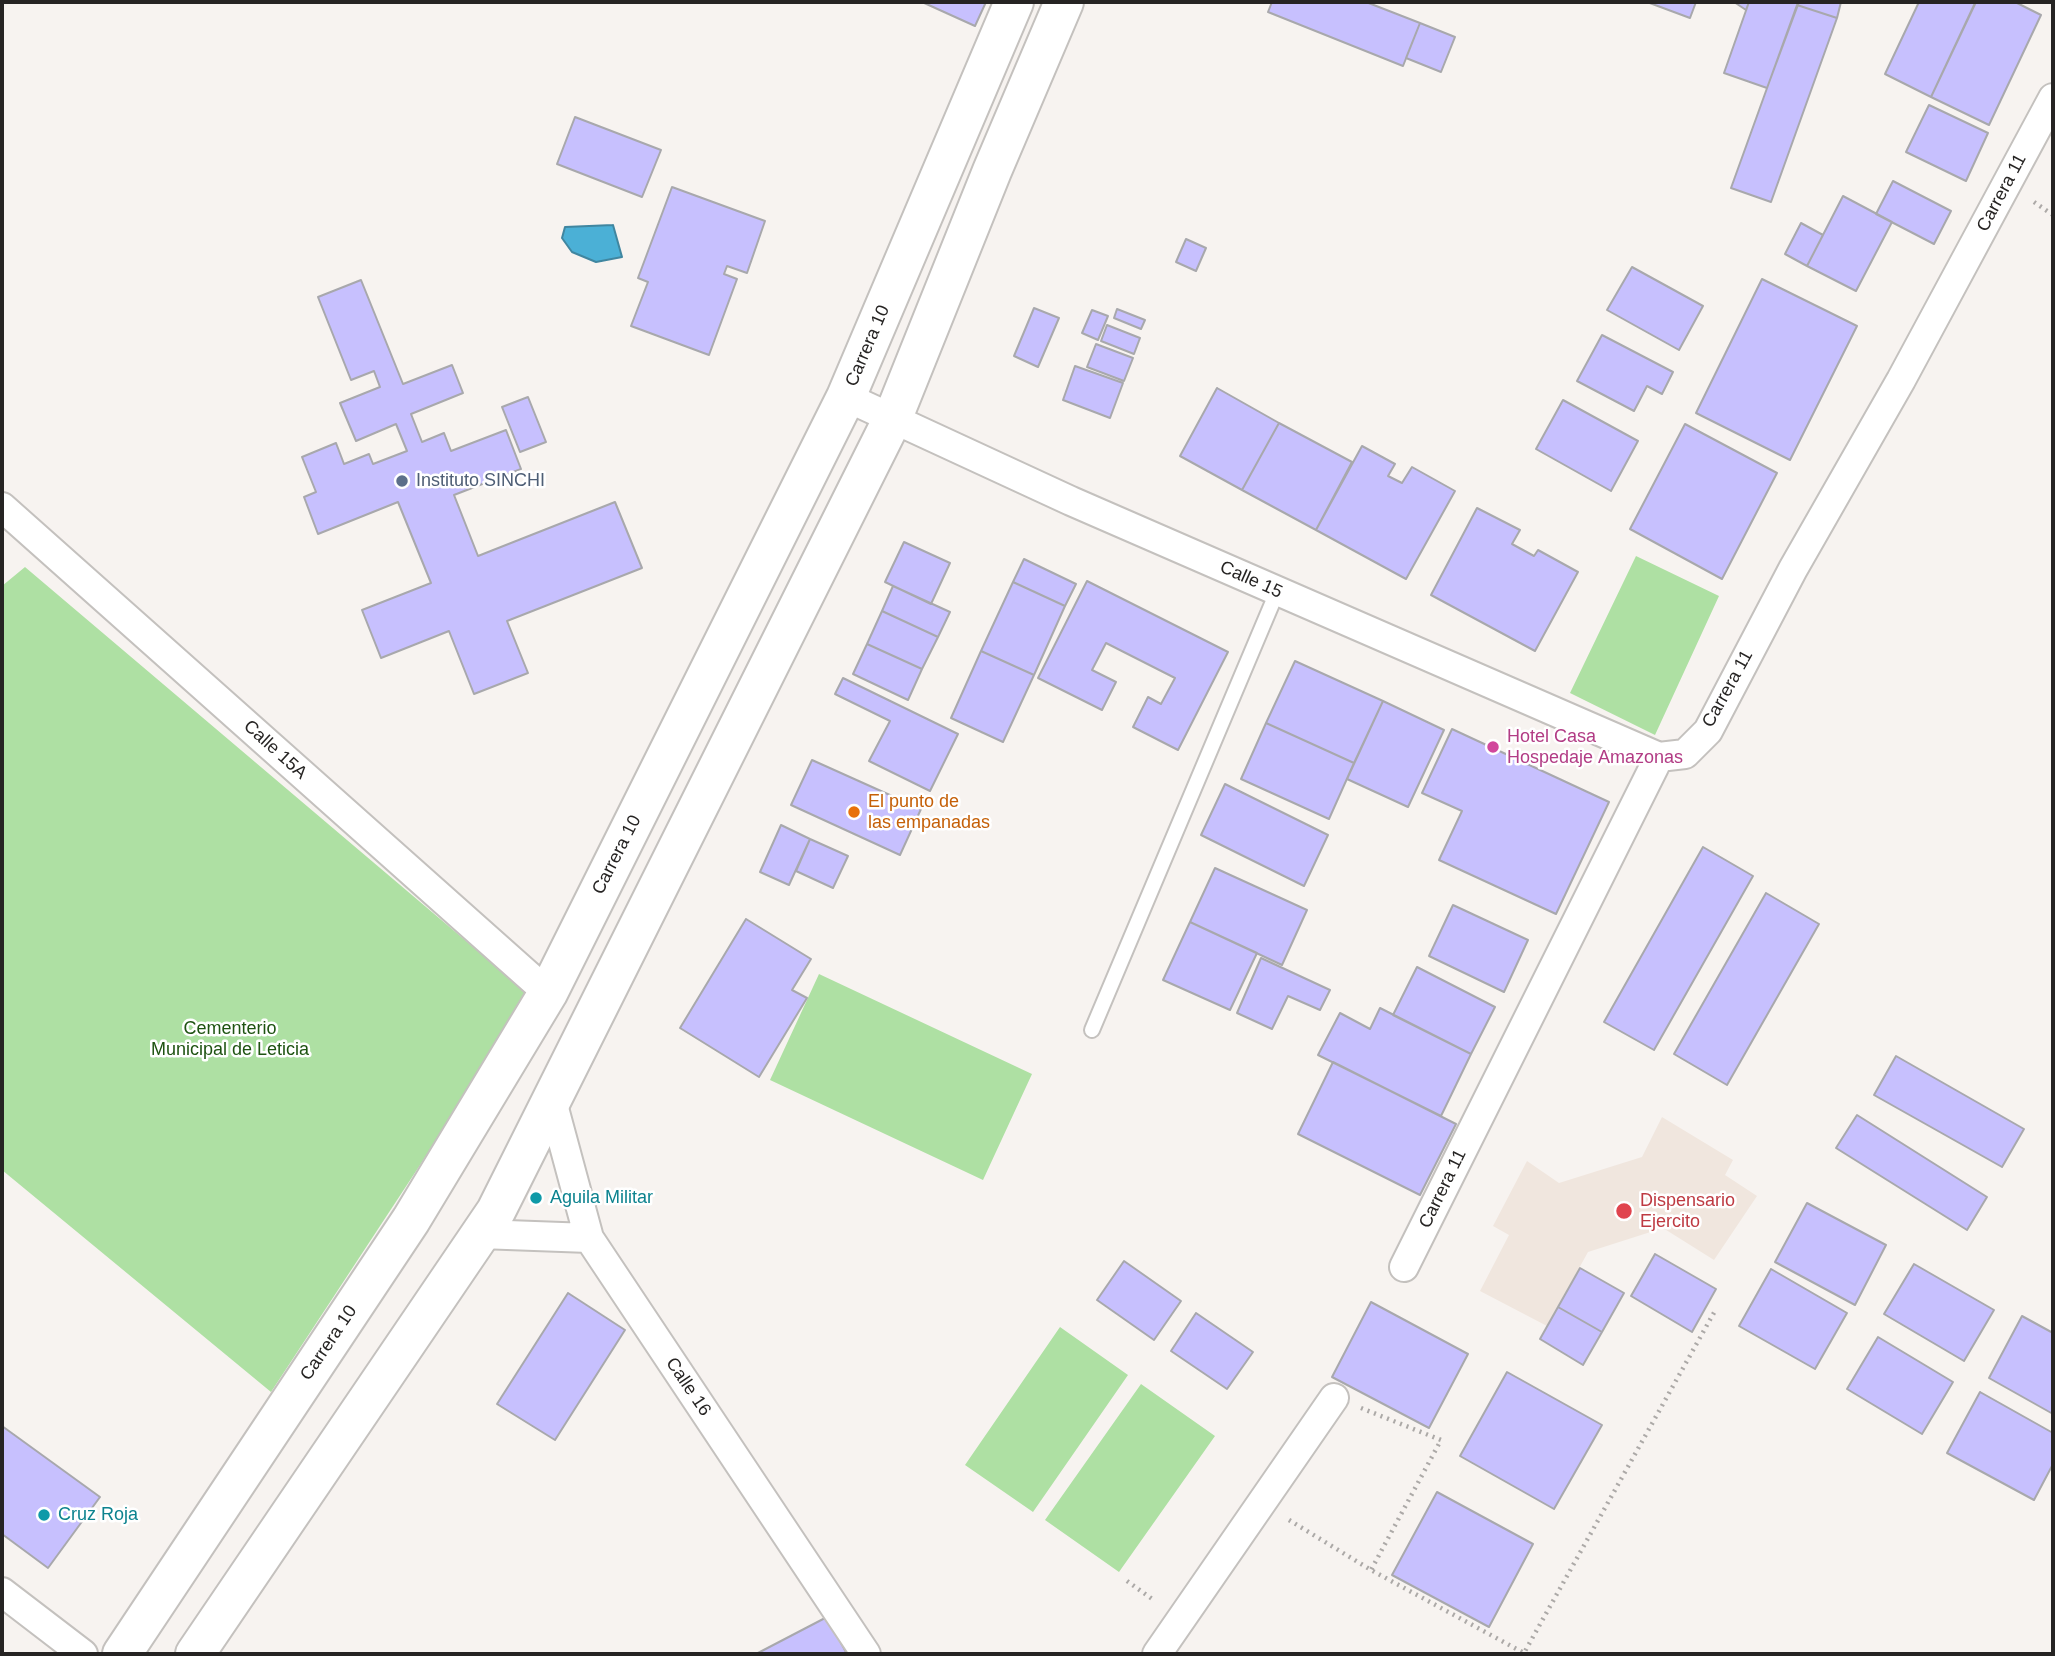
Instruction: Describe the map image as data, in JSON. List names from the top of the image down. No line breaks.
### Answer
{"streets":{"main road":["Carrera 10"],"street":["Carrera 11","Calle 15","Calle 15A","Calle 16"]},"crossings":[["Carrera 11","Calle 15"],["Carrera 10","Calle 15"],["Carrera 10","Calle 15A"]],"parks":["Cementerio Municipal de Leticia"],"places":["Instituto SINCHI","Hotel Casa Hospedaje Amazonas","El punto de las empanadas","Aguila Militar","Dispensario Ejercito","Cruz Roja"]}
